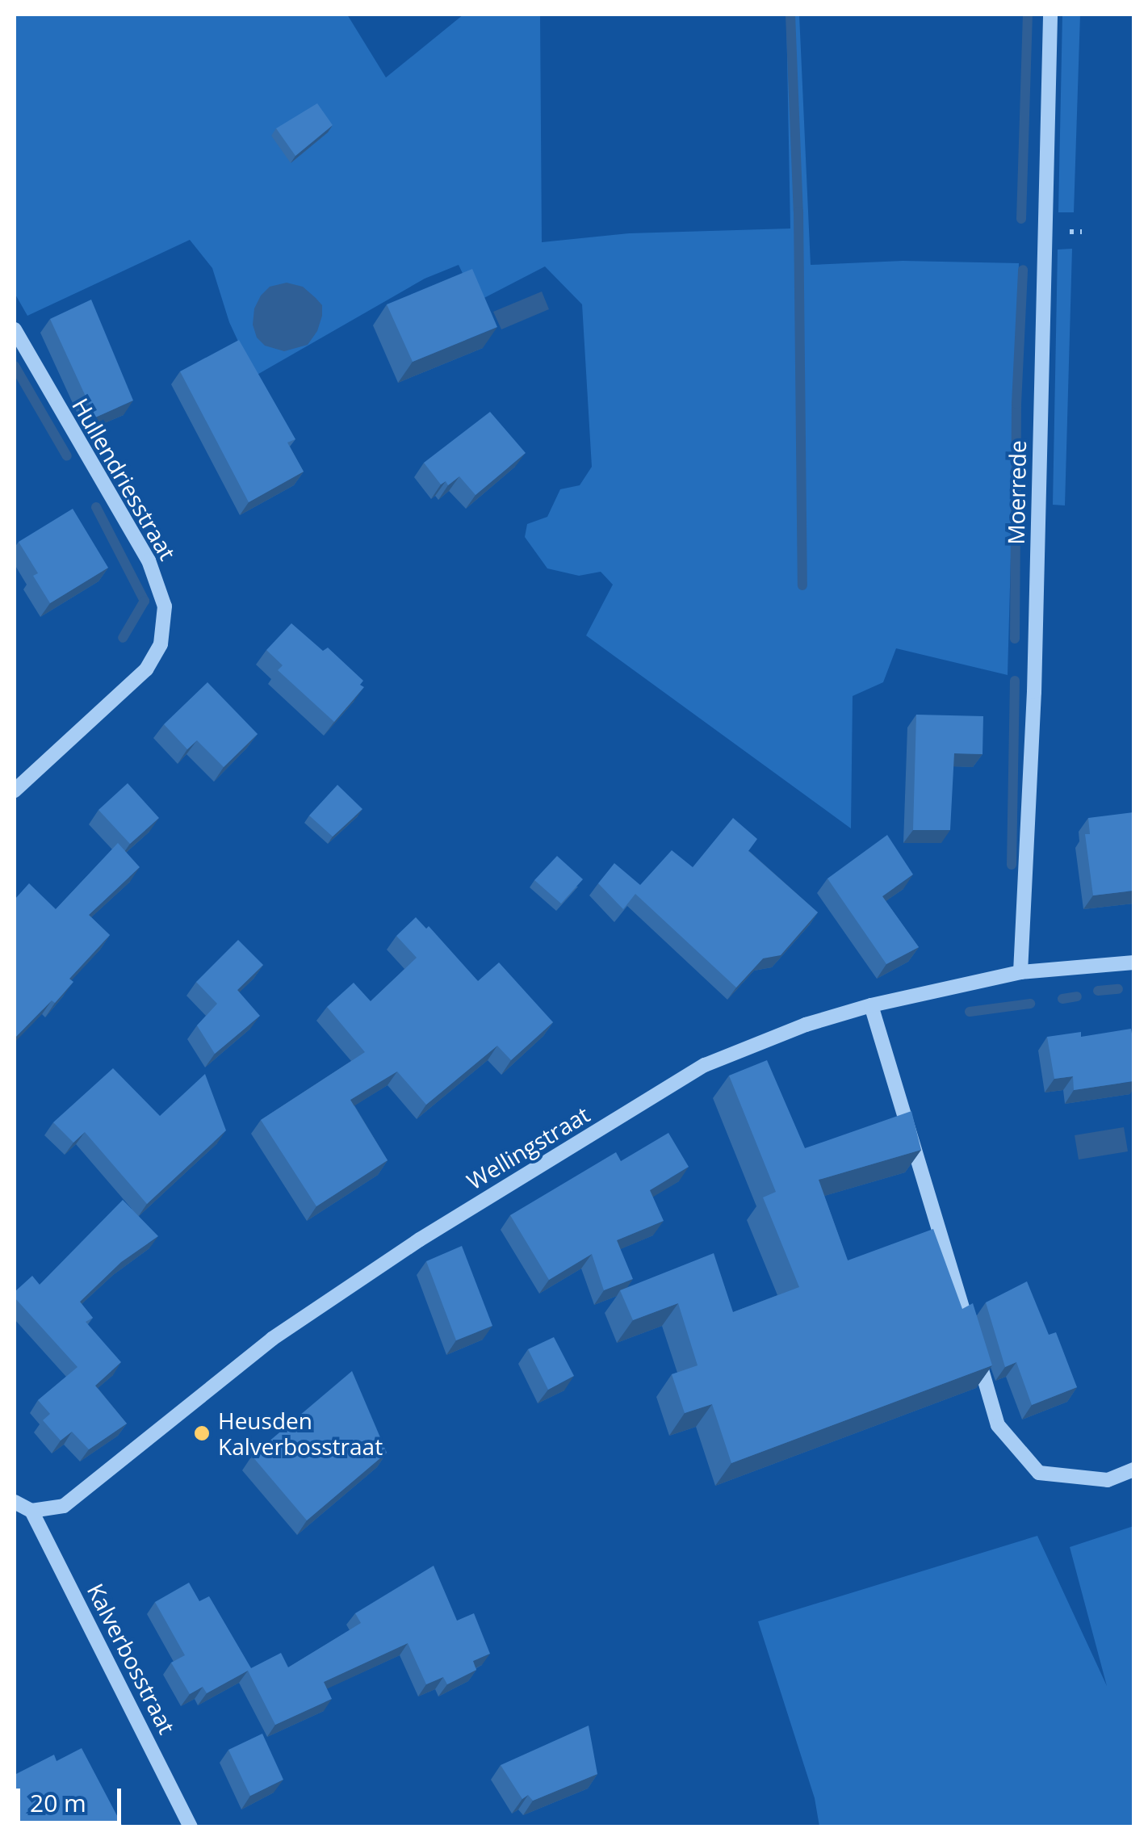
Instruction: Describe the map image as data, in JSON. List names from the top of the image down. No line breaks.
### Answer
{"streets":{"street":["Hullendriesstraat","Moerrede","Wellingstraat","Kalverbosstraat"]},"crossings":[["Moerrede","Wellingstraat"],["Wellingstraat","Kalverbosstraat"]],"places":["Heusden Kalverbosstraat"],"scale_bar":"20 m"}
